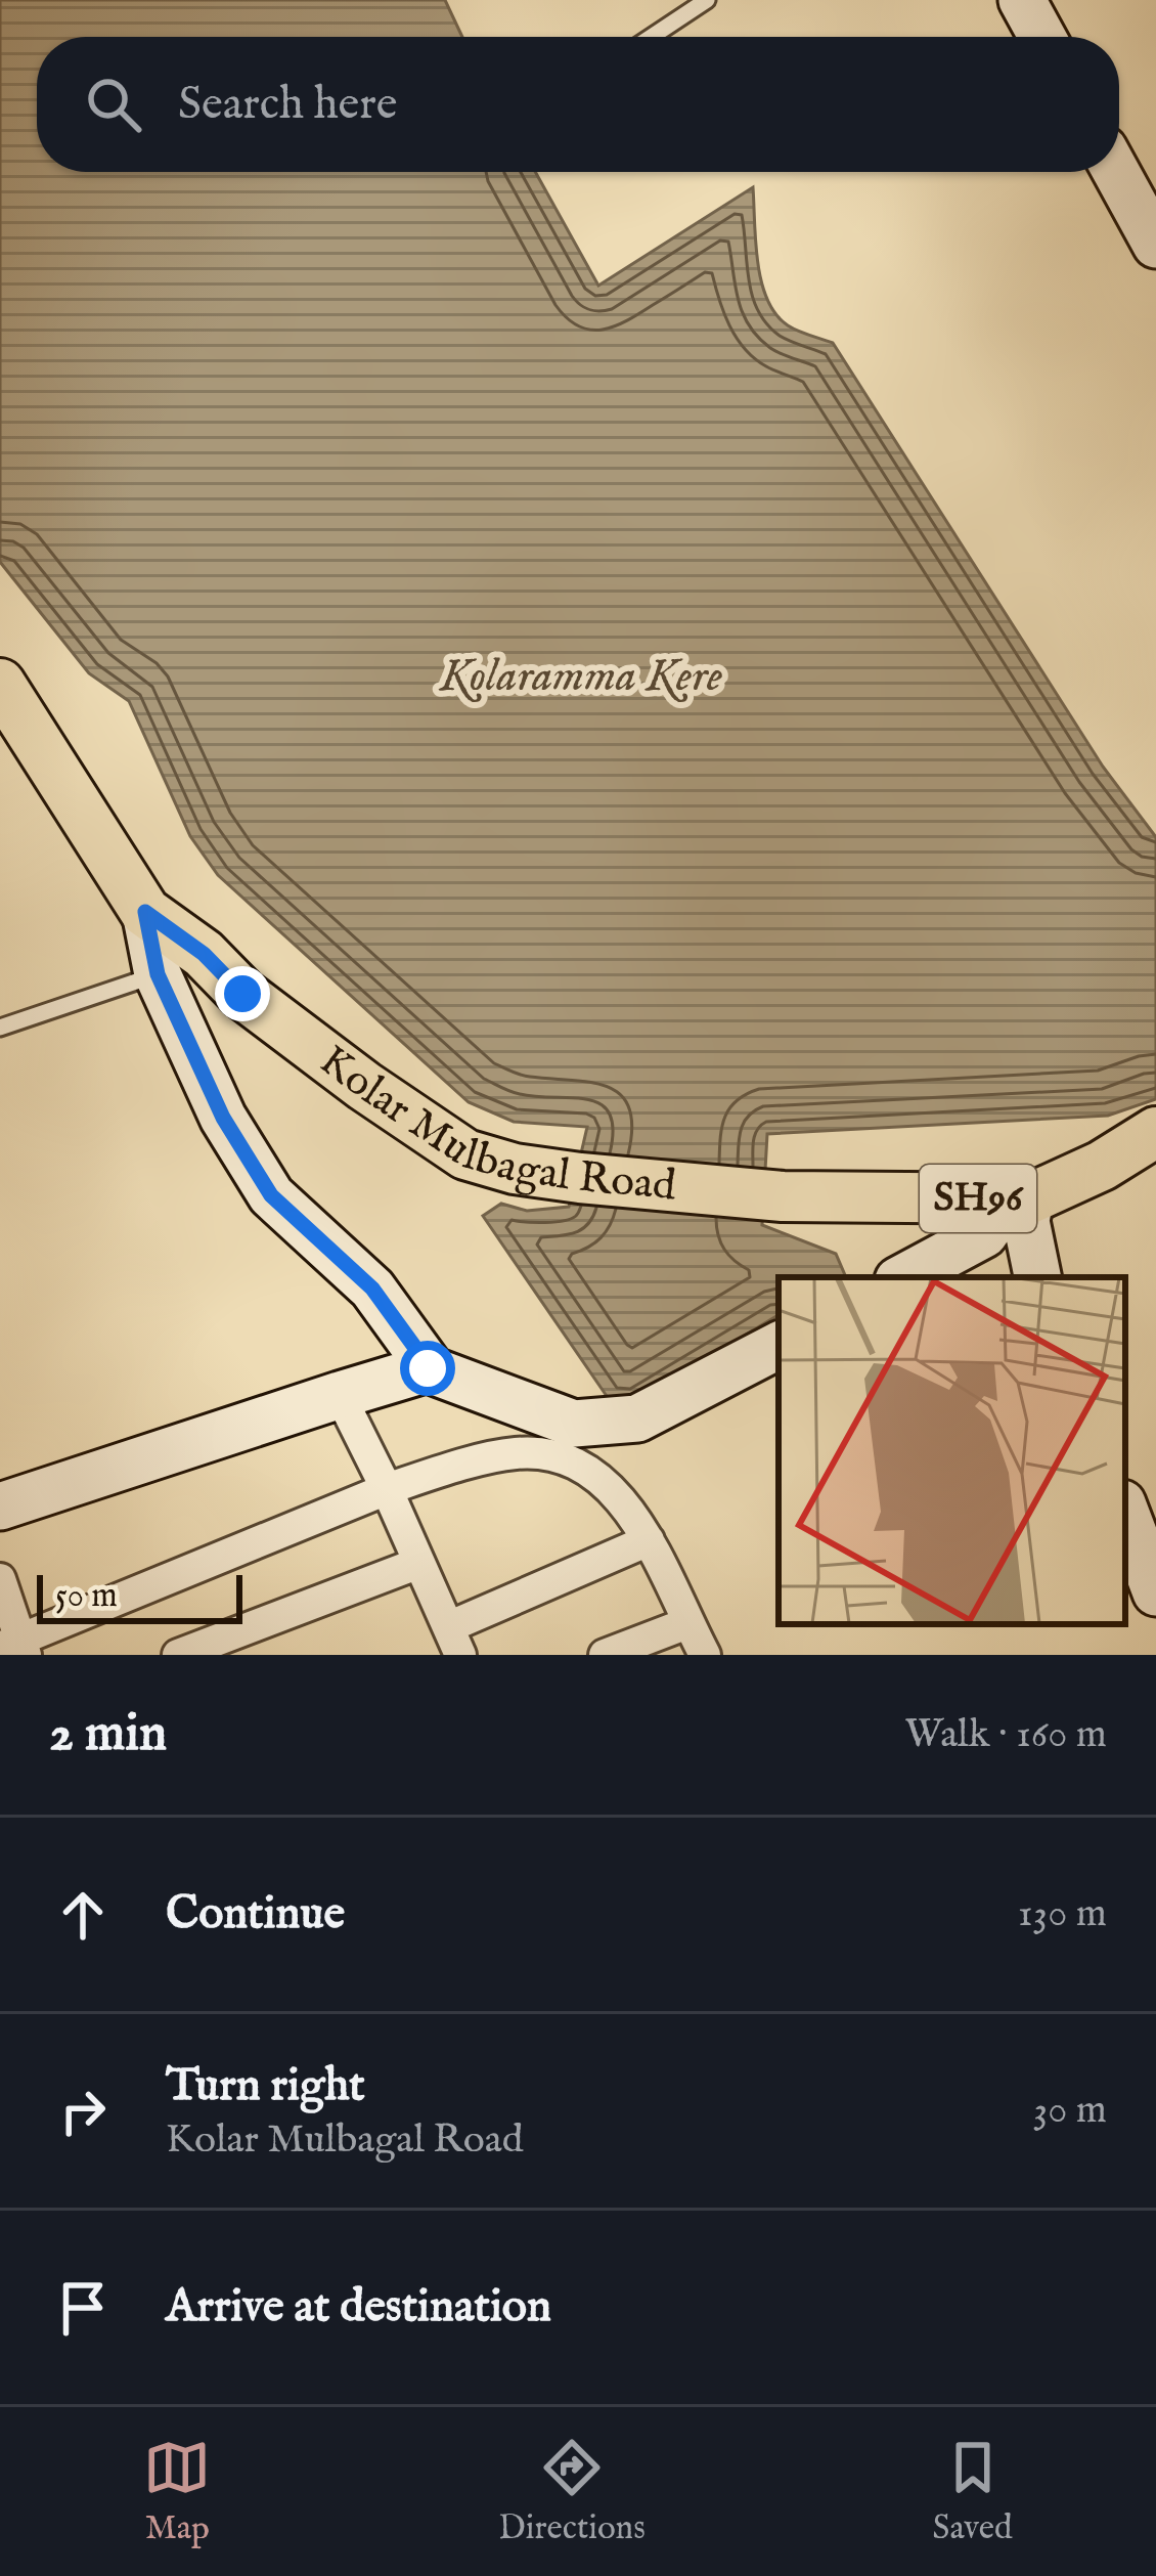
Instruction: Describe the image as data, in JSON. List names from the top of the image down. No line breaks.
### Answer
{"streets":{"main road":["Kolar Mulbagal Road","SH96"]},"water":["Kolaramma Kere"],"scale_bar":"50 m","page":{"search":"Search here","scale":"50 m","heading":["2 min","Walk · 160 m"],"list":[["Continue","130 m"],["Turn right","Kolar Mulbagal Road","30 m"],"Arrive at destination"],"nav":["Map","Directions","Saved"]}}
